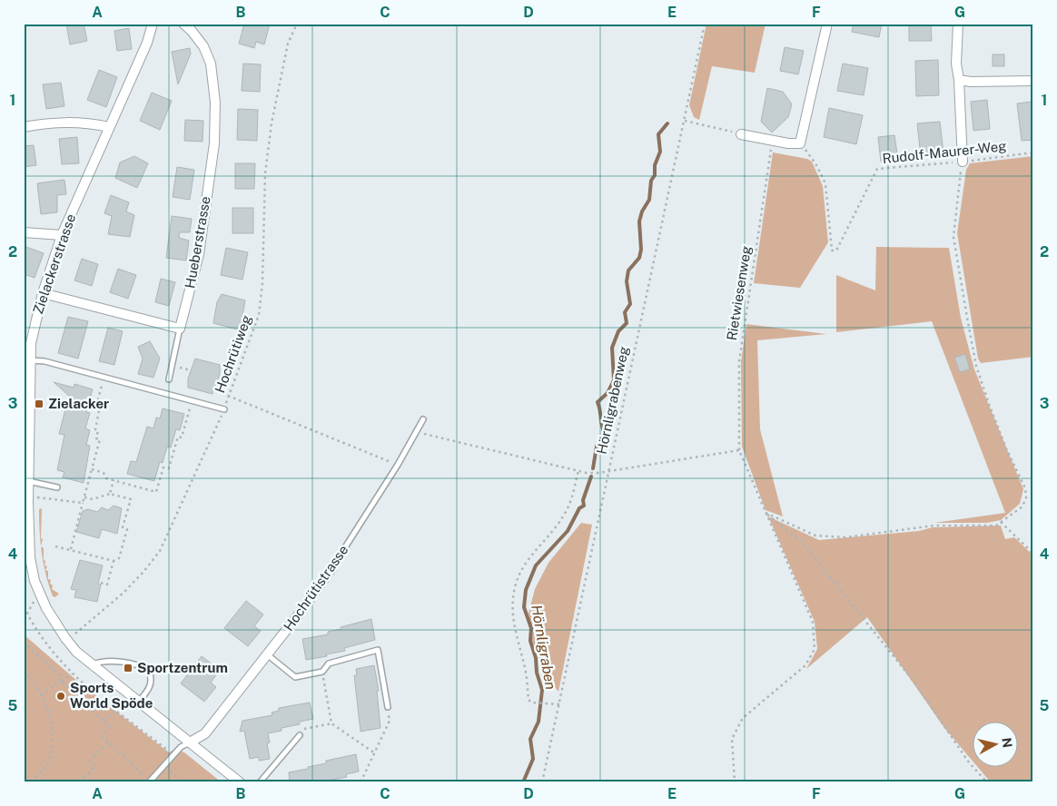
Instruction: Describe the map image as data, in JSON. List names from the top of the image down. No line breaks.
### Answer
{"streets":{"street":["Hueberstrasse","Zielackerstrasse","Hochrütistrasse"],"path":["Rudolf-Maurer-Weg","Rietwiesenweg","Hochrütiweg","Hörnligrabenweg"]},"crossings":[["Zielackerstrasse","Hochrütiweg"],["Zielackerstrasse","Hochrütistrasse"]],"water":["Hörnligraben"],"places":{"transit":["Zielacker","Sportzentrum"],"other":["Sports World Spöde"]},"north":"right","grid":{"columns":["A","B","C","D","E","F","G"],"rows":["1","2","3","4","5"]}}
